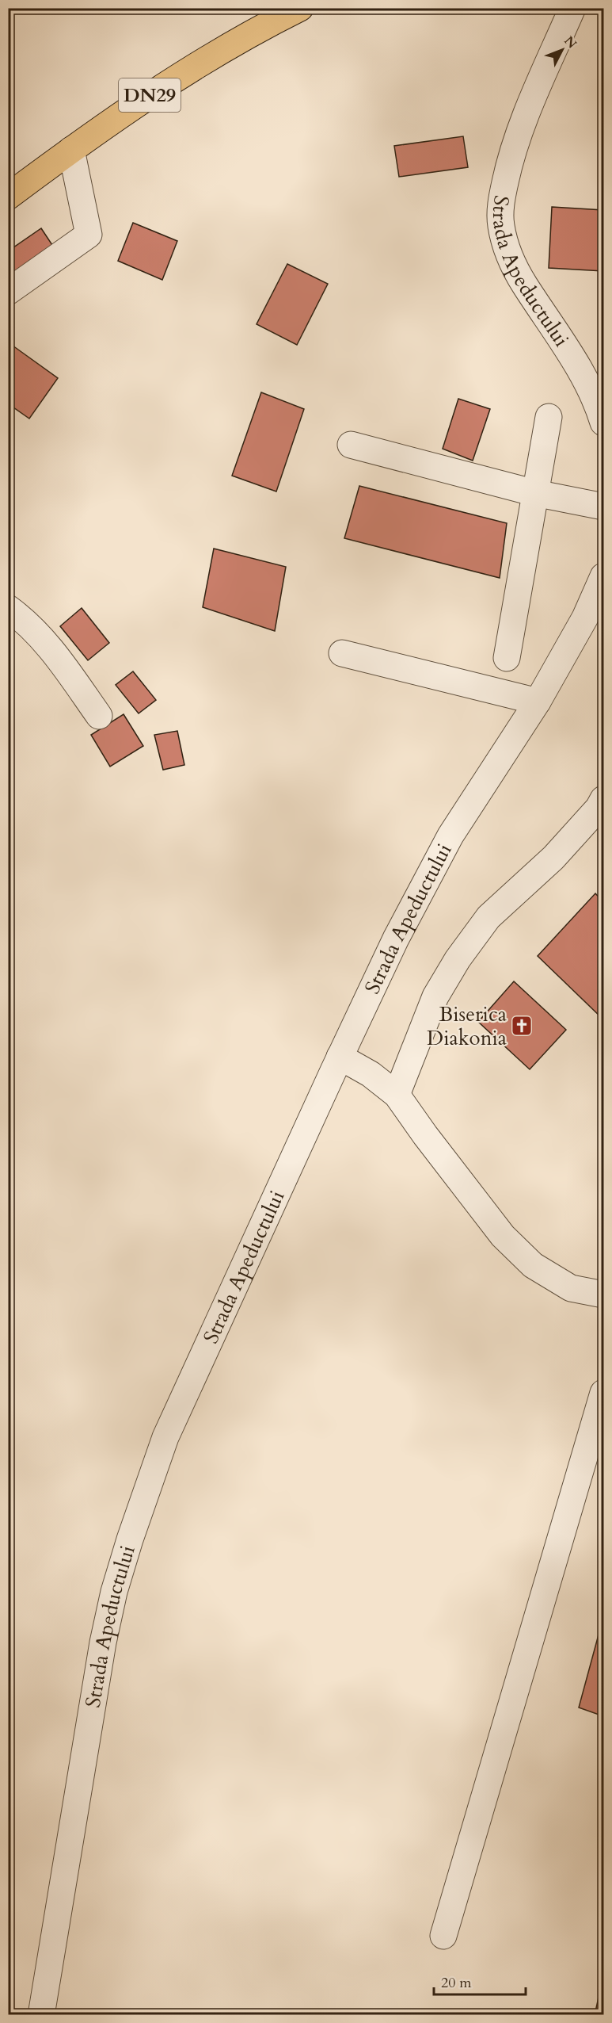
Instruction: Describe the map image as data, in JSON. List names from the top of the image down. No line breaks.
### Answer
{"streets":{"main road":["DN29"],"street":["Strada Apeductului"]},"places":{"church":["Biserica Diakonia"]},"scale_bar":"20 m","north":"top right"}
